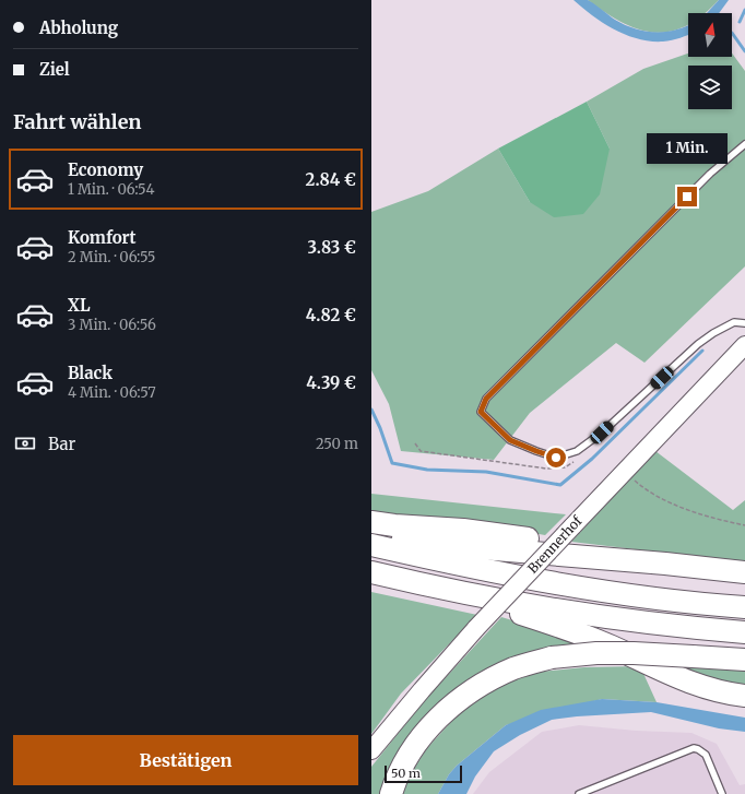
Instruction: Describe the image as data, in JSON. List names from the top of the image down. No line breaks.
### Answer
{"streets":{"street":["Brennerhof"]},"scale_bar":"50 m","north":"top","page":{"banner":["Abholung","Ziel"],"heading":"Fahrt wählen","bubble":"1 Min.","list":[{"name":"Economy","note":"1 Min. · 06:54","value":"2.84 €"},{"name":"Komfort","note":"2 Min. · 06:55","value":"3.83 €"},{"name":"XL","note":"3 Min. · 06:56","value":"4.82 €"},{"name":"Black","note":"4 Min. · 06:57","value":"4.39 €"}],"pay":["Bar","250 m"],"buttons":"Bestätigen","scale":"50 m"}}
